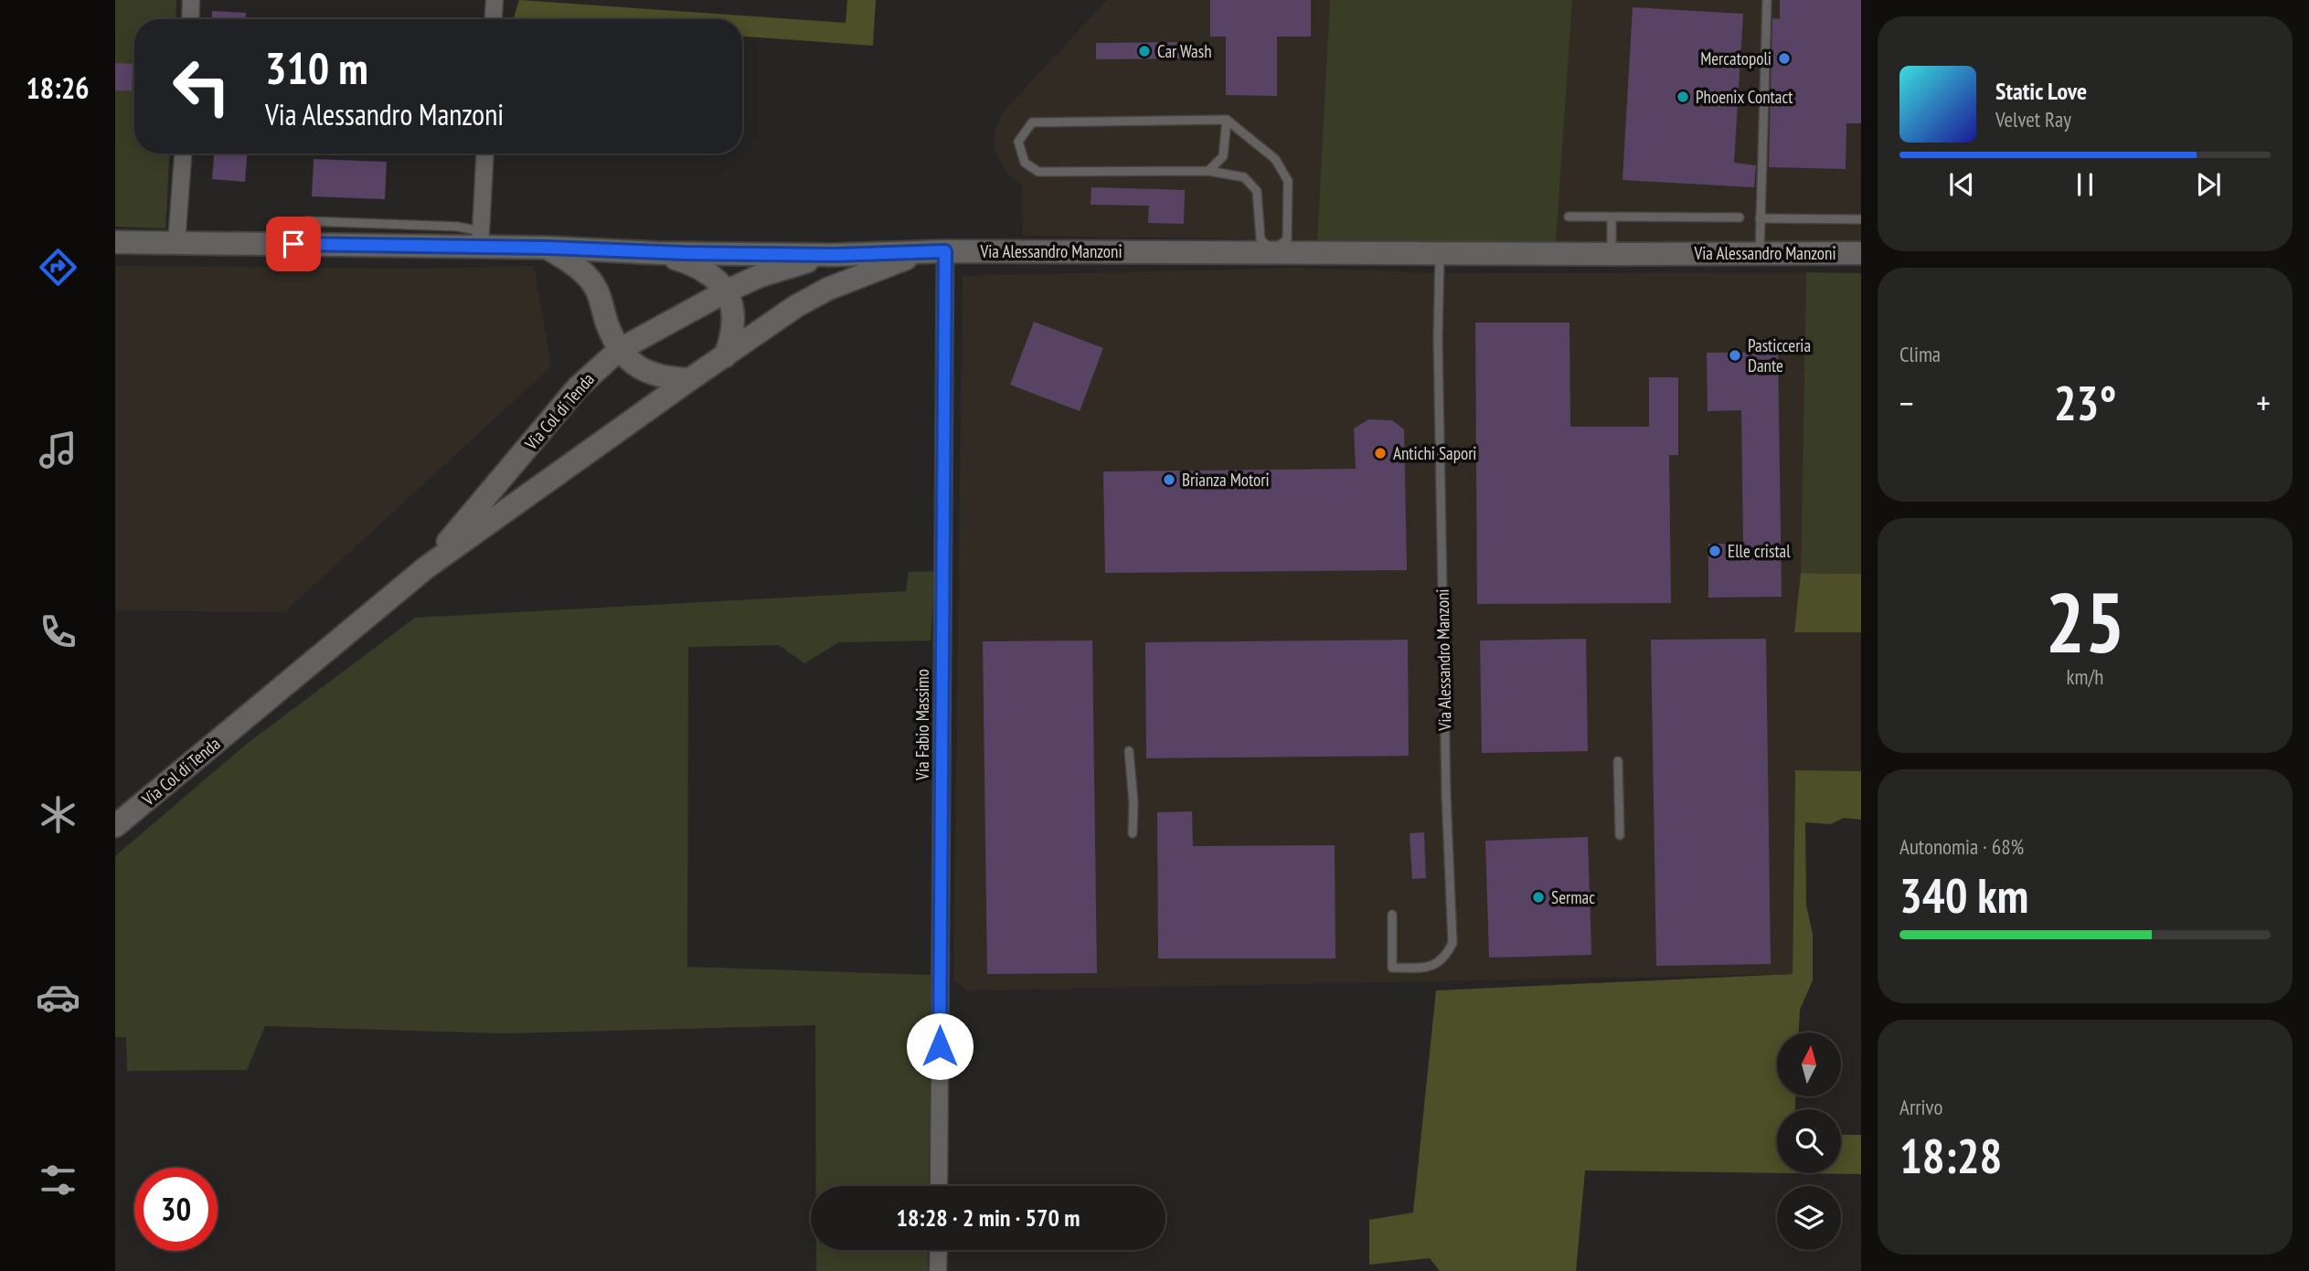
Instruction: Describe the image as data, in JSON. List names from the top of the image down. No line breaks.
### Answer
{"streets":{"main road":["Via Alessandro Manzoni","Via Col di Tenda"],"street":["Via Fabio Massimo"]},"crossings":[["Via Alessandro Manzoni","Via Col di Tenda"],["Via Alessandro Manzoni","Via Fabio Massimo"],["Via Col di Tenda","Via Fabio Massimo"]],"places":["Car Wash","Mercatopoli","Phoenix Contact","Pasticceria Dante","Antichi Sapori","Brianza Motori","Elle cristal","Sermac"],"north":"top","page":{"tabs":"18:26","turn":["310 m","Via Alessandro Manzoni"],"song":["Static Love","Velvet Ray"],"tile":["Clima",["25","km/h"],["Autonomia · 68%","340 km"],["Arrivo","18:28"]],"heat":["−","23°","+"],"limit":"30","trip":"18:28 · 2 min · 570 m"}}
